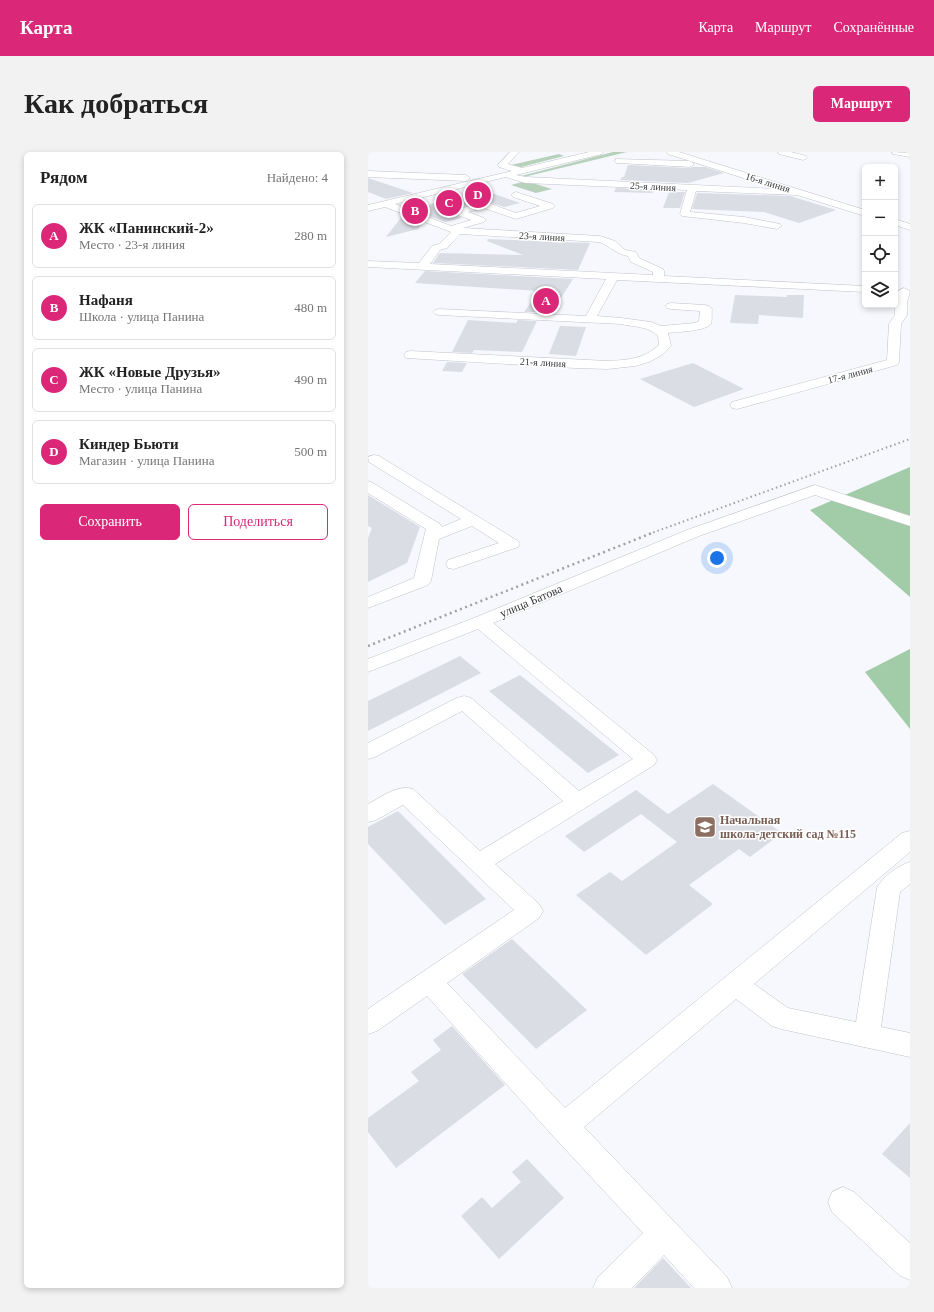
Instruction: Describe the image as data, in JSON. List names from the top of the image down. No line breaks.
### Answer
{"streets":{"street":["16-я линия","25-я линия","23-я линия","21-я линия","17-я линия","улица Батова"]},"crossings":[["16-я линия","25-я линия"]],"places":{"school or university":["Начальная школа-детский сад №115"]},"page":{"header":"Карта","nav":["Карта","Маршрут","Сохранённые"],"buttons":["Маршрут",["Сохранить","Поделиться"]],"title":"Как добраться","heading":["Рядом","Найдено: 4"],"map_buttons":["+","−"],"pins":["D","C","B","A"],"list":[{"mark":"A","name":"ЖК «Панинский-2»","note":"Место · 23-я линия","value":"280 m"},{"mark":"B","name":"Нафаня","note":"Школа · улица Панина","value":"480 m"},{"mark":"C","name":"ЖК «Новые Друзья»","note":"Место · улица Панина","value":"490 m"},{"mark":"D","name":"Киндер Бьюти","note":"Магазин · улица Панина","value":"500 m"}]}}
